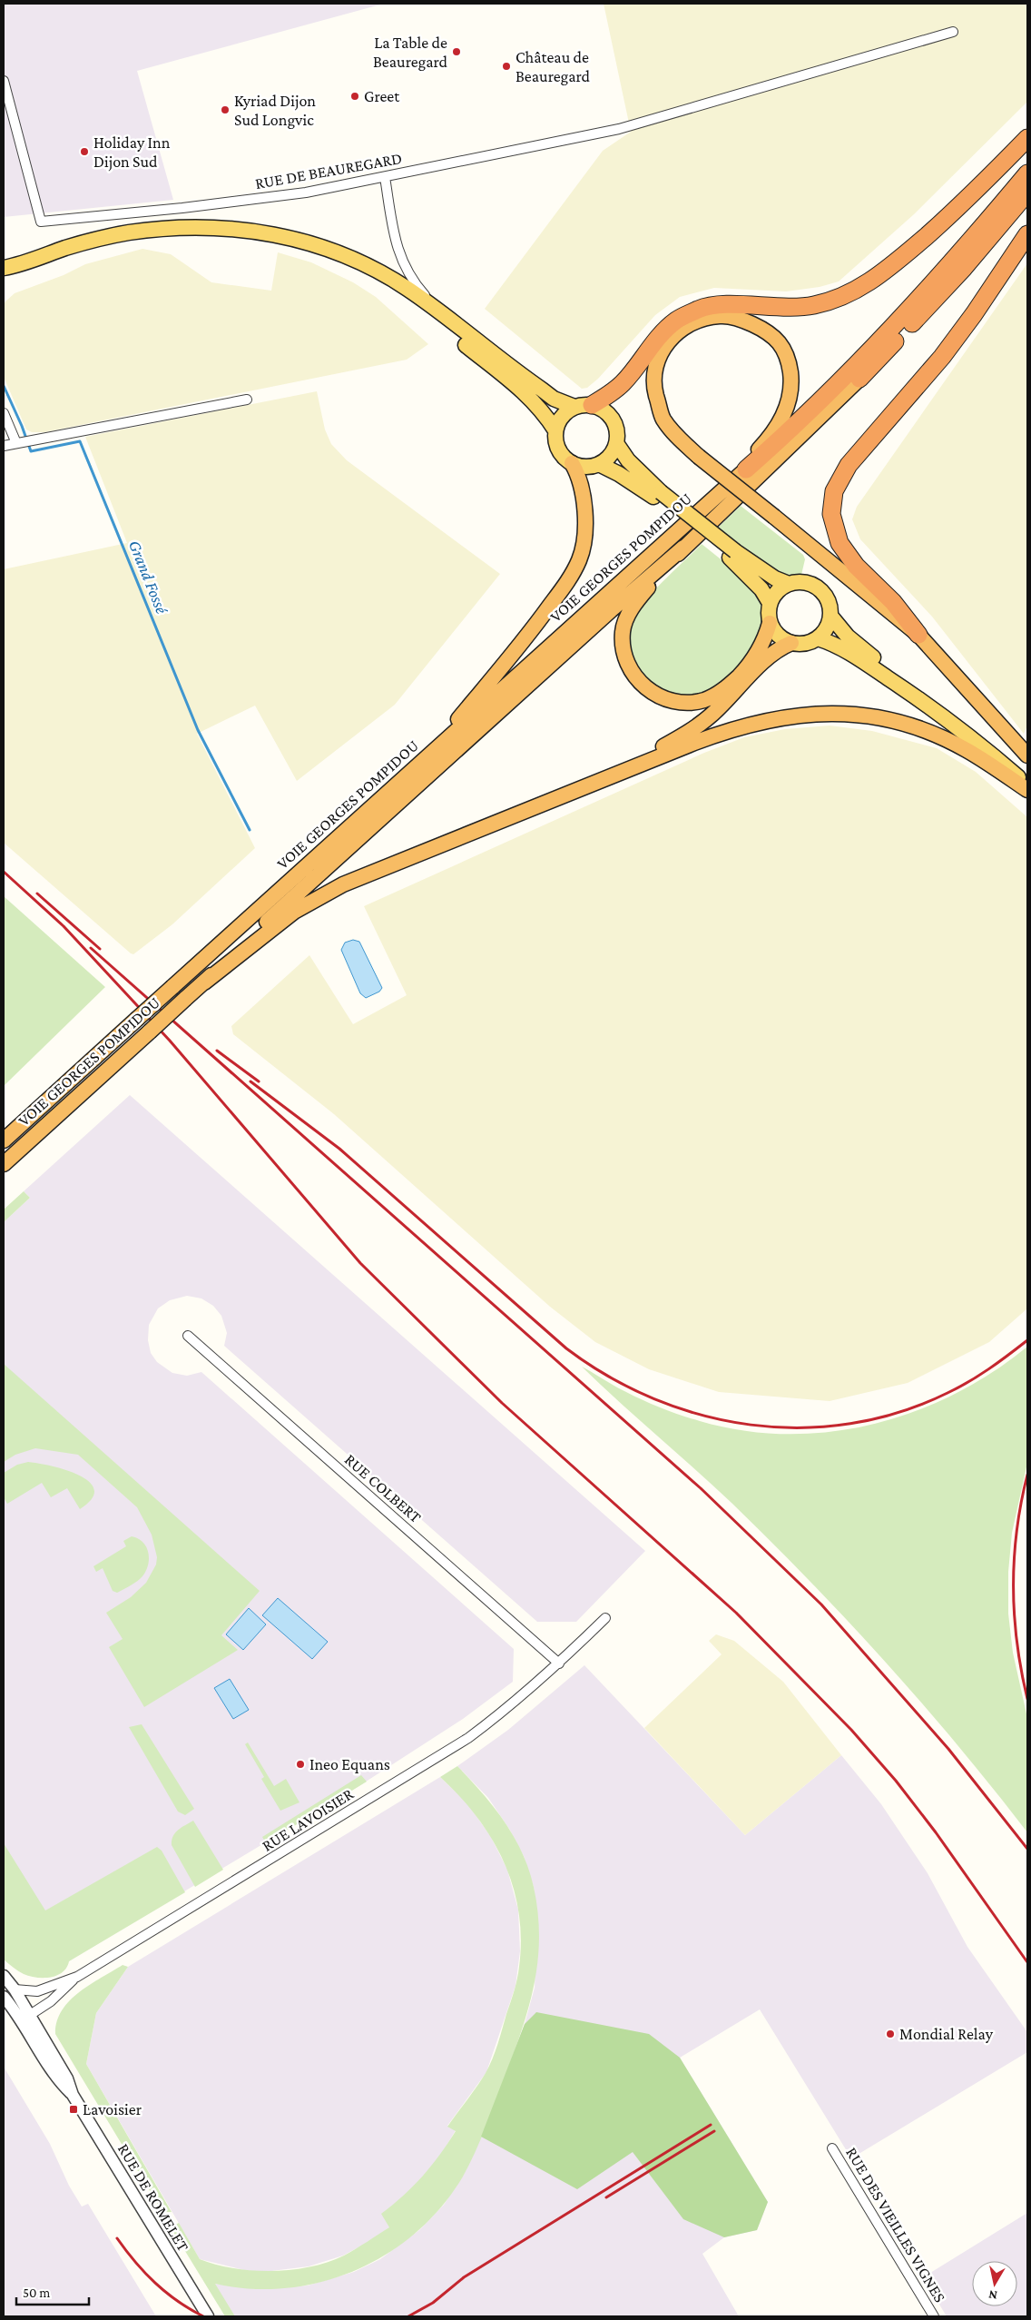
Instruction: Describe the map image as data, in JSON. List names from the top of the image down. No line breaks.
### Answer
{"streets":{"highway":["VOIE GEORGES POMPIDOU"],"street":["RUE DE BEAUREGARD","RUE COLBERT","RUE LAVOISIER","RUE DE ROMELET","RUE DES VIEILLES VIGNES"]},"crossings":[["RUE COLBERT","RUE LAVOISIER"],["RUE LAVOISIER","RUE DE ROMELET"]],"water":["Grand Fossé"],"places":{"other":["La Table de Beauregard","Château de Beauregard","Greet","Kyriad Dijon Sud Longvic","Holiday Inn Dijon Sud","Ineo Equans","Mondial Relay"],"transit":["Lavoisier"]},"scale_bar":"50 m","north":"bottom"}
